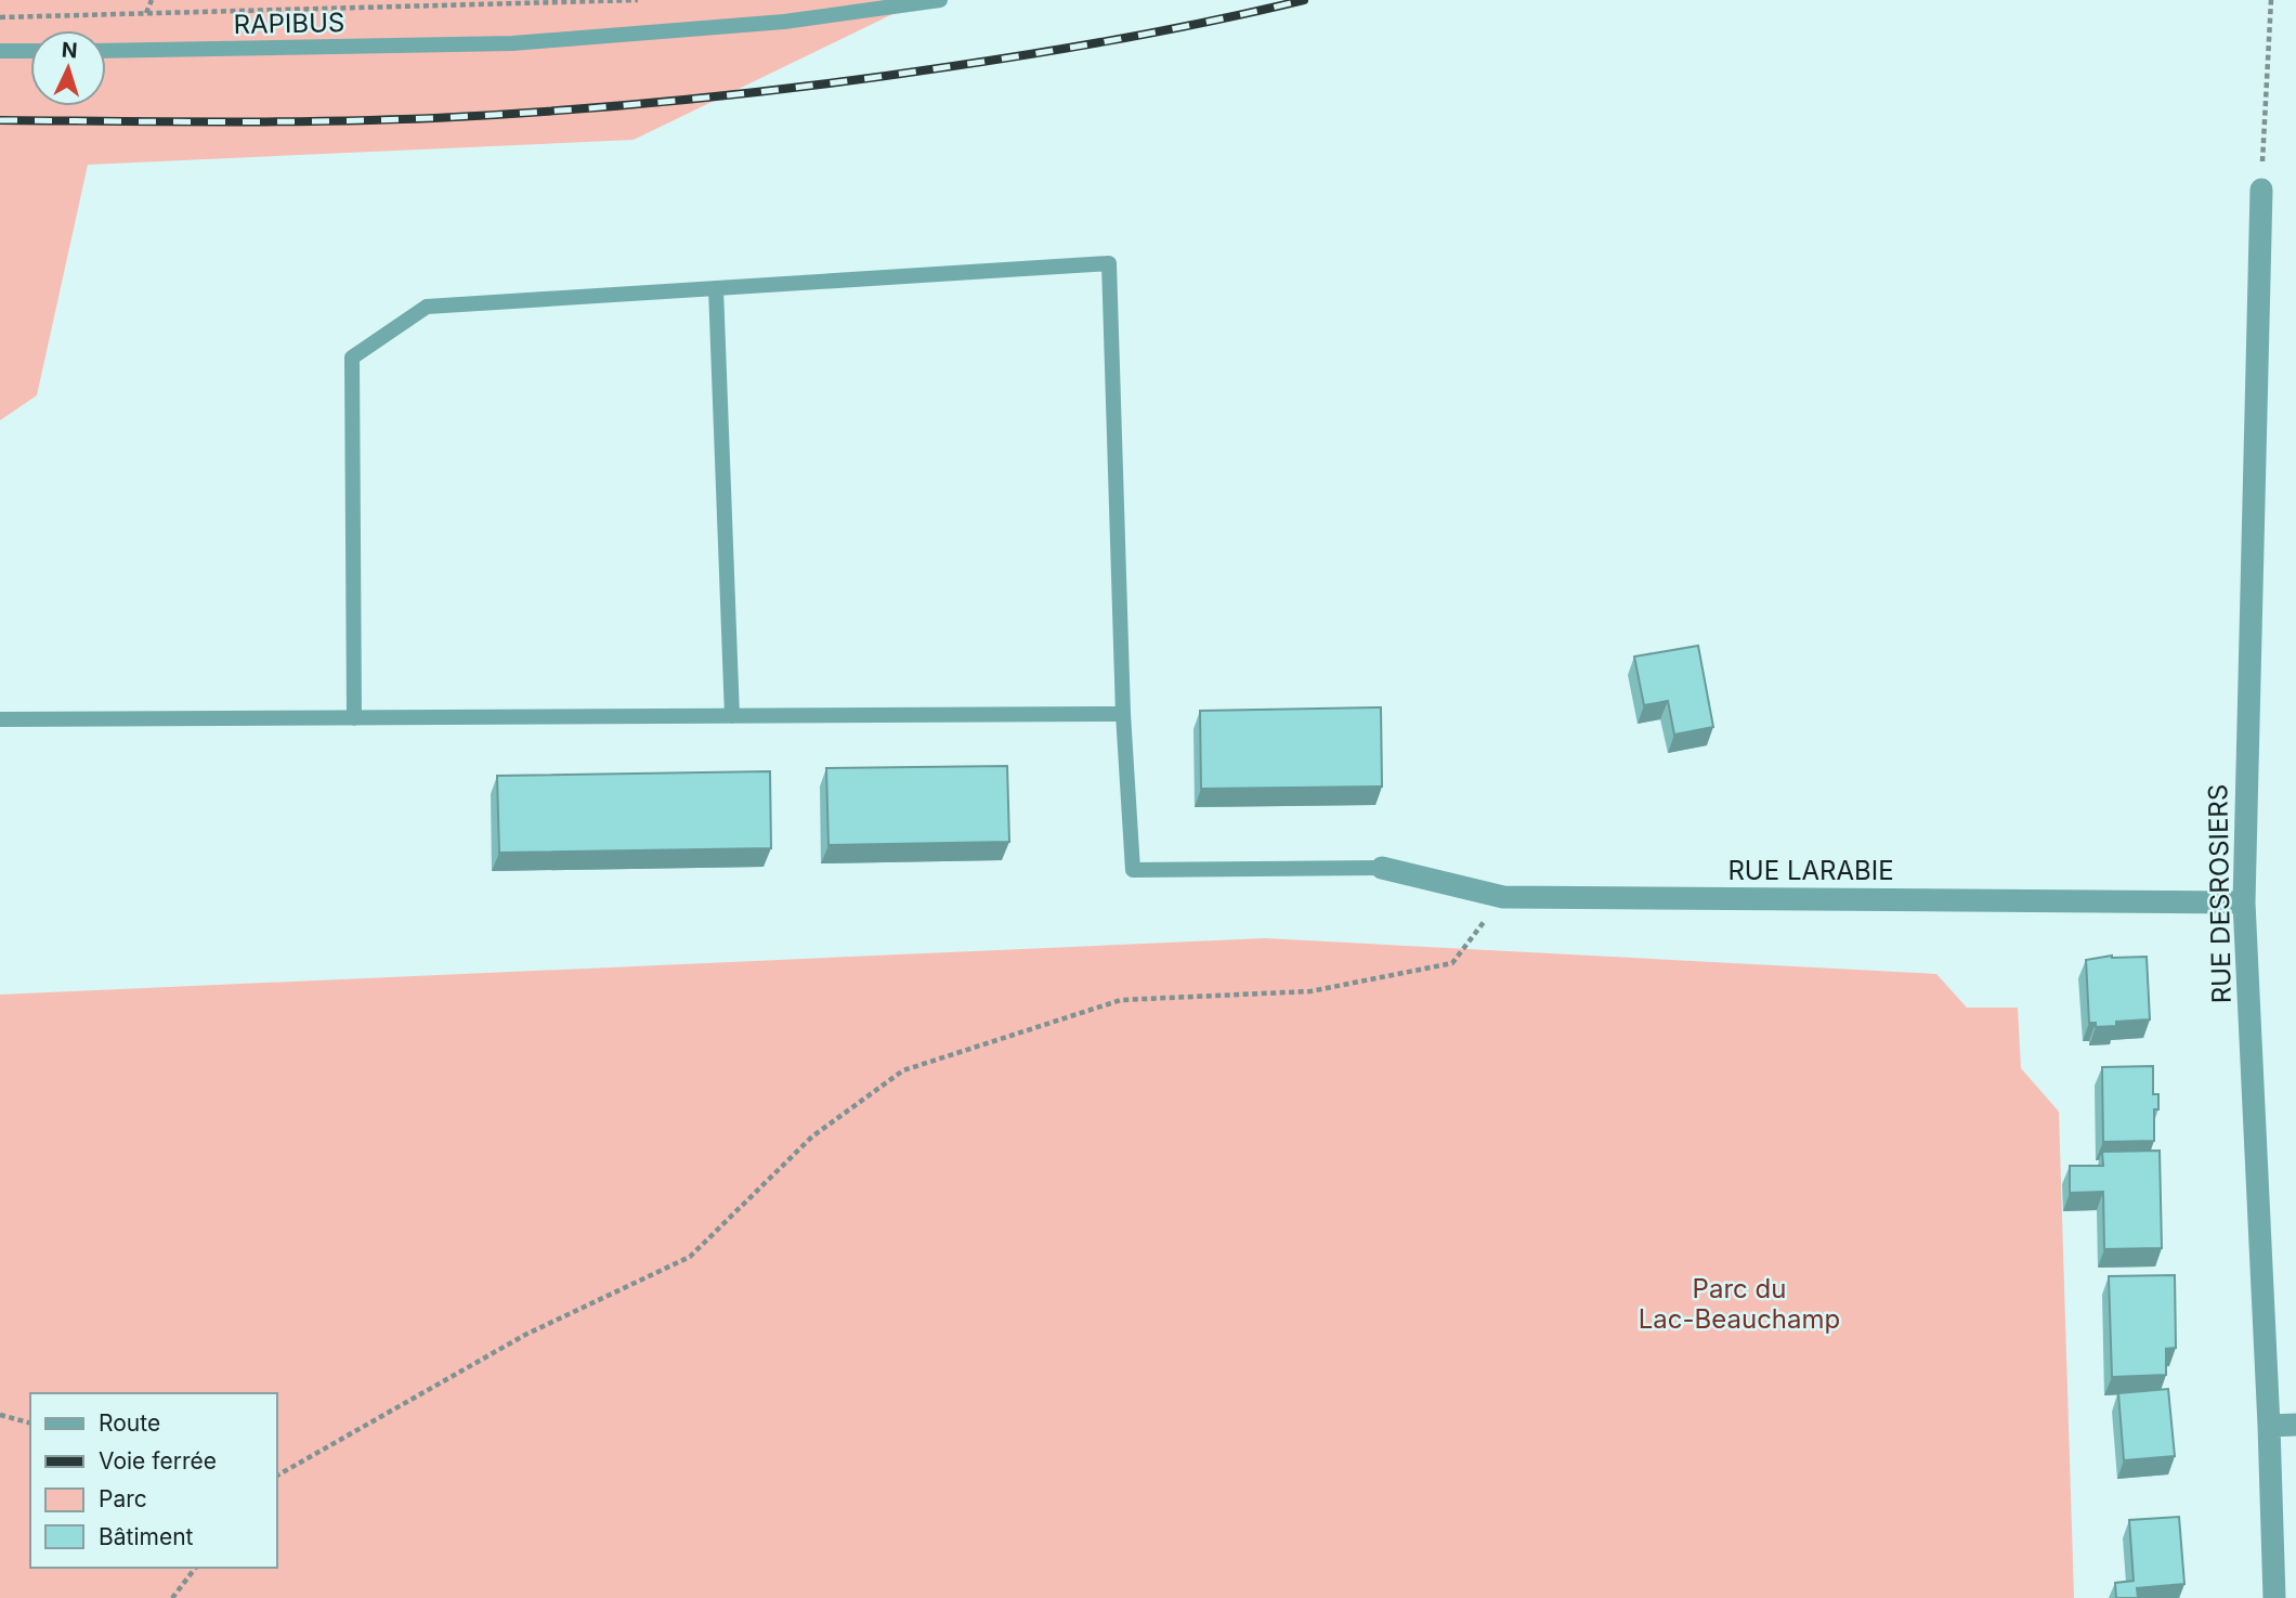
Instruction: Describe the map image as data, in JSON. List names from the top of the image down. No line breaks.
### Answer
{"streets":{"street":["RUE LARABIE","RUE DESROSIERS"],"lane":["RAPIBUS"]},"crossings":[["RUE LARABIE","RUE DESROSIERS"]],"parks":["Parc du Lac-Beauchamp"],"legend":["Route","Voie ferrée","Parc","Bâtiment"],"north":"top"}
